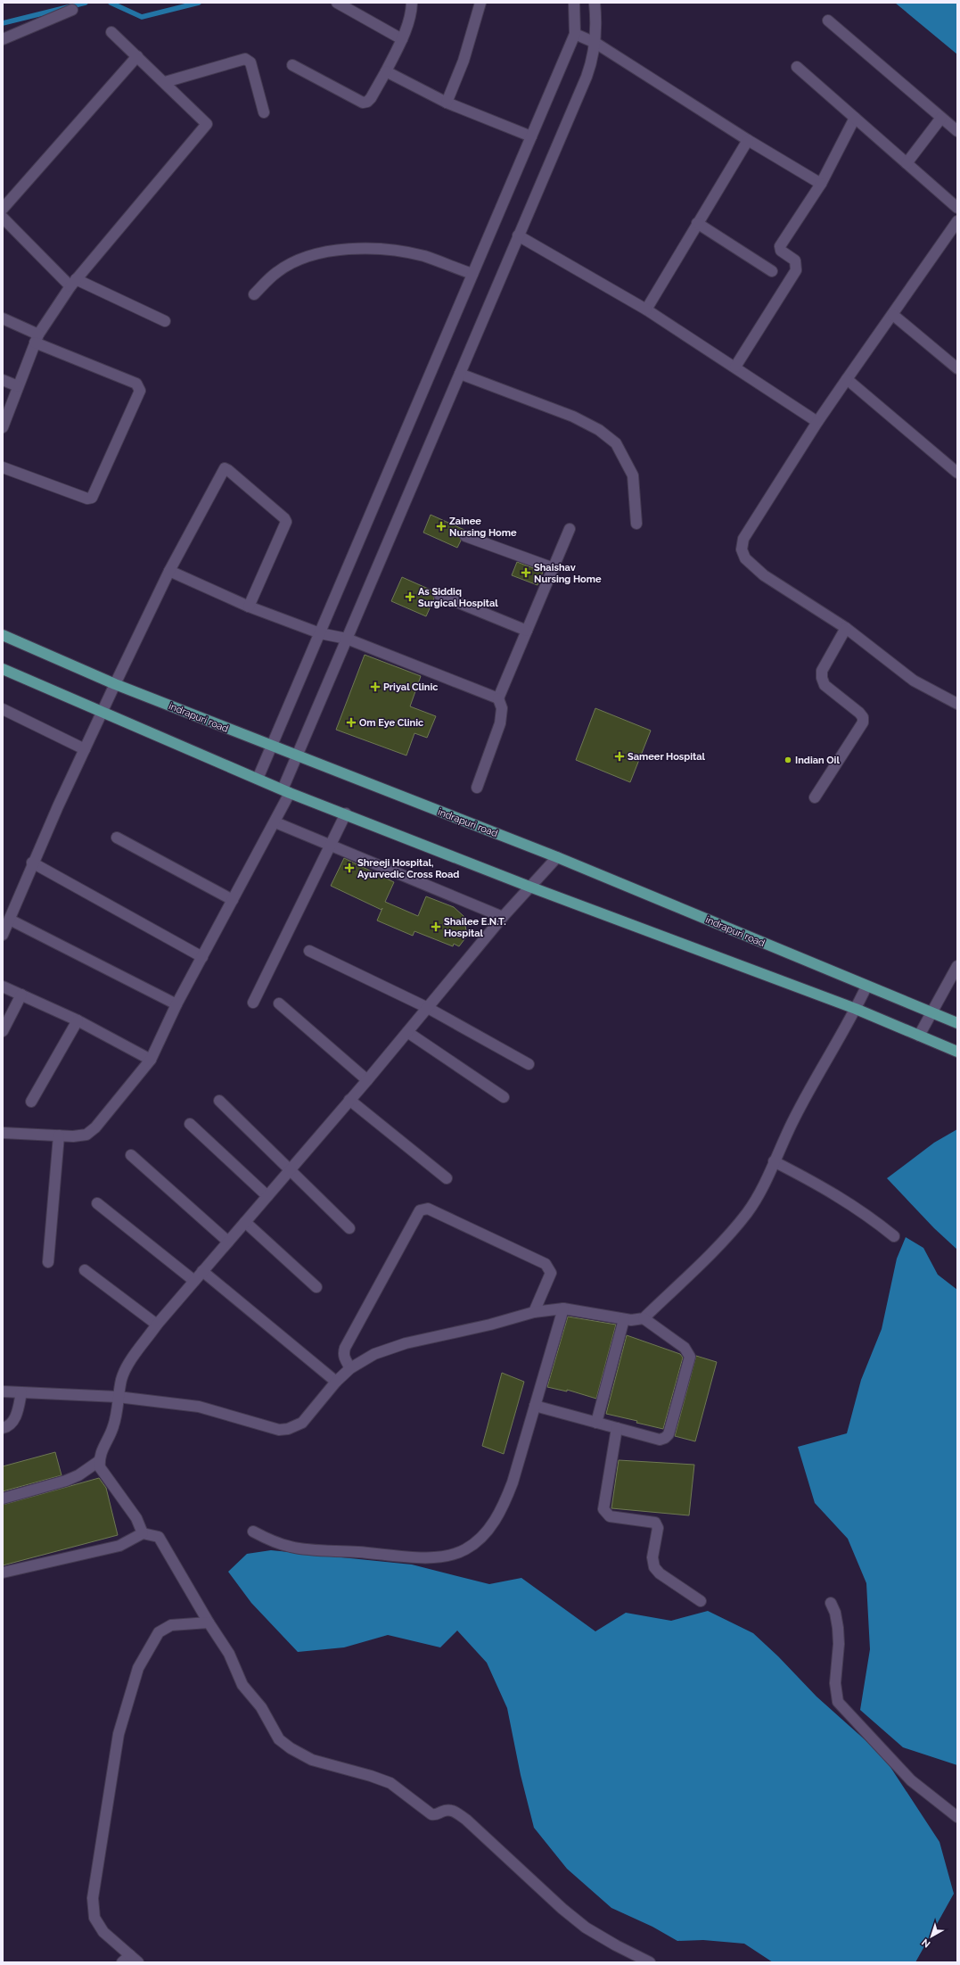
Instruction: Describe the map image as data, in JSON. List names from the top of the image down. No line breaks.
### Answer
{"streets":{"main road":["indrapuri road"]},"places":{"health":["Zainee Nursing Home","Shaishav Nursing Home","As Siddiq Surgical Hospital","Priyal Clinic","Om Eye Clinic","Sameer Hospital","Shreeji Hospital, Ayurvedic Cross Road","Shailee E.N.T. Hospital"],"other":["Indian Oil"]},"north":"bottom left"}
